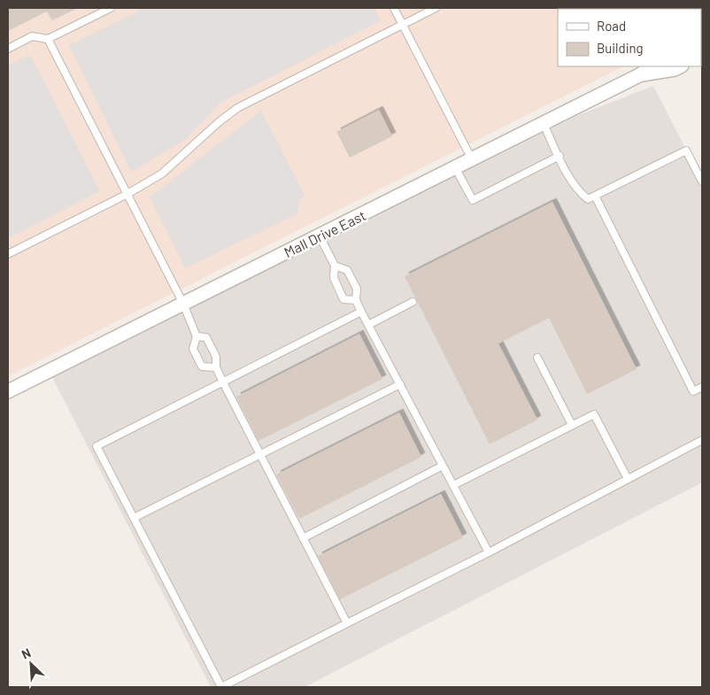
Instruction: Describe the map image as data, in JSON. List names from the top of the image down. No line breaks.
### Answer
{"streets":{"street":["Mall Drive East"]},"legend":["Road","Building"],"north":"top left"}
